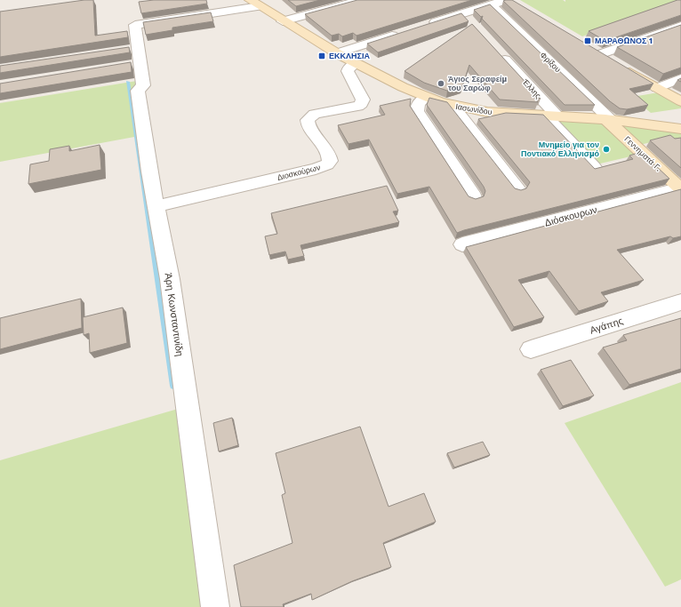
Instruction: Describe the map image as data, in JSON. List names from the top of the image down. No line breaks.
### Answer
{"streets":{"street":["Φρίξου","Έλλης","Ιασωνίδου","Γεννηματά Γ.","Διοσκούρων","Διόσκουρων","Άρη Κωνσταντινίδη","Αγάπης"]},"crossings":[["Φρίξου","Ιασωνίδου"],["Φρίξου","Γεννηματά Γ."],["Έλλης","Ιασωνίδου"],["Ιασωνίδου","Γεννηματά Γ."],["Ιασωνίδου","Διοσκούρων"],["Ιασωνίδου","Άρη Κωνσταντινίδη"],["Γεννηματά Γ.","Διόσκουρων"],["Διοσκούρων","Άρη Κωνσταντινίδη"]],"places":{"transit":["ΜΑΡΑΘΩΝΟΣ 1","ΕΚΚΛΗΣΙΑ"],"other":["Άγιος Σεραφείμ του Σαρώφ","Μνημείο για τον Ποντιακό Ελληνισμό"]}}
